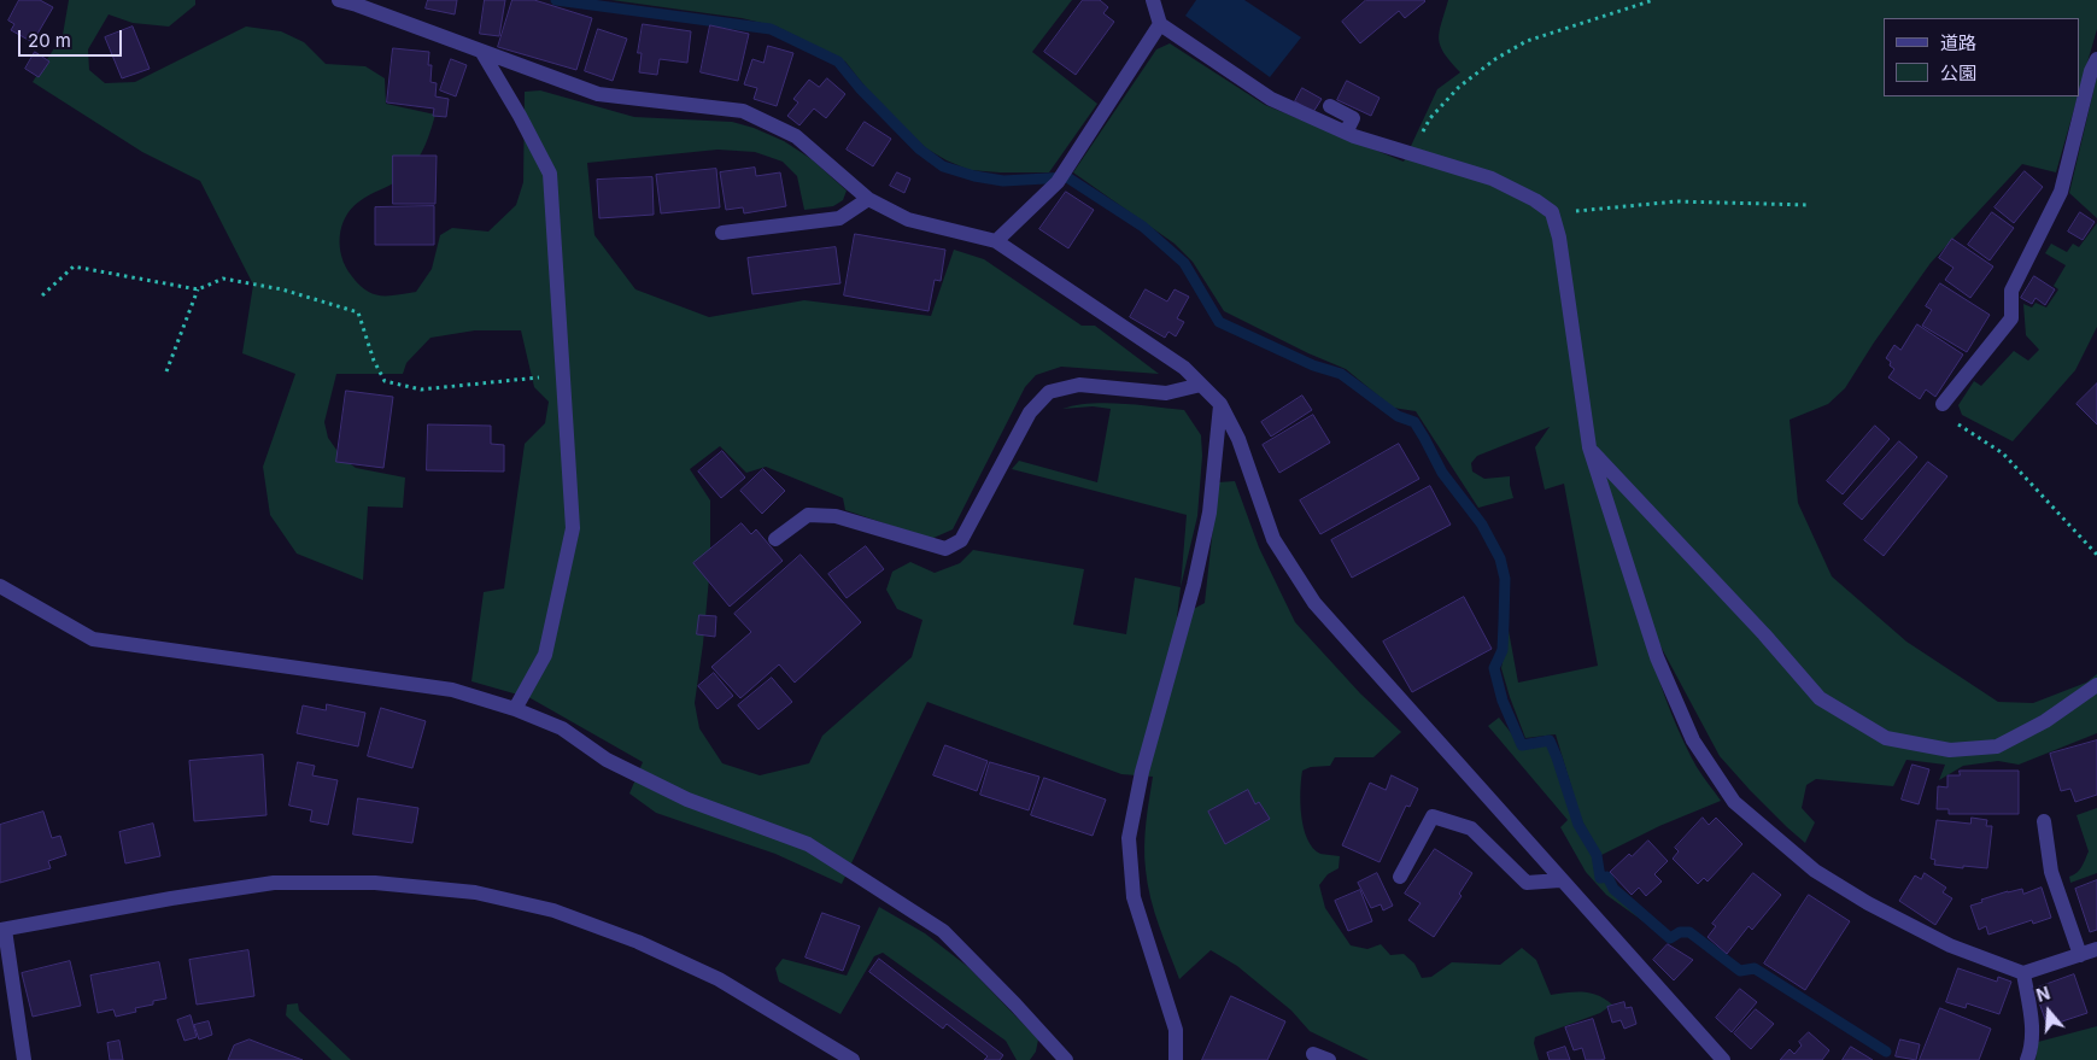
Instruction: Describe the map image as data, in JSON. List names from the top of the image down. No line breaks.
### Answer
{"legend":["道路","公園"],"scale_bar":"20 m","north":"top"}
